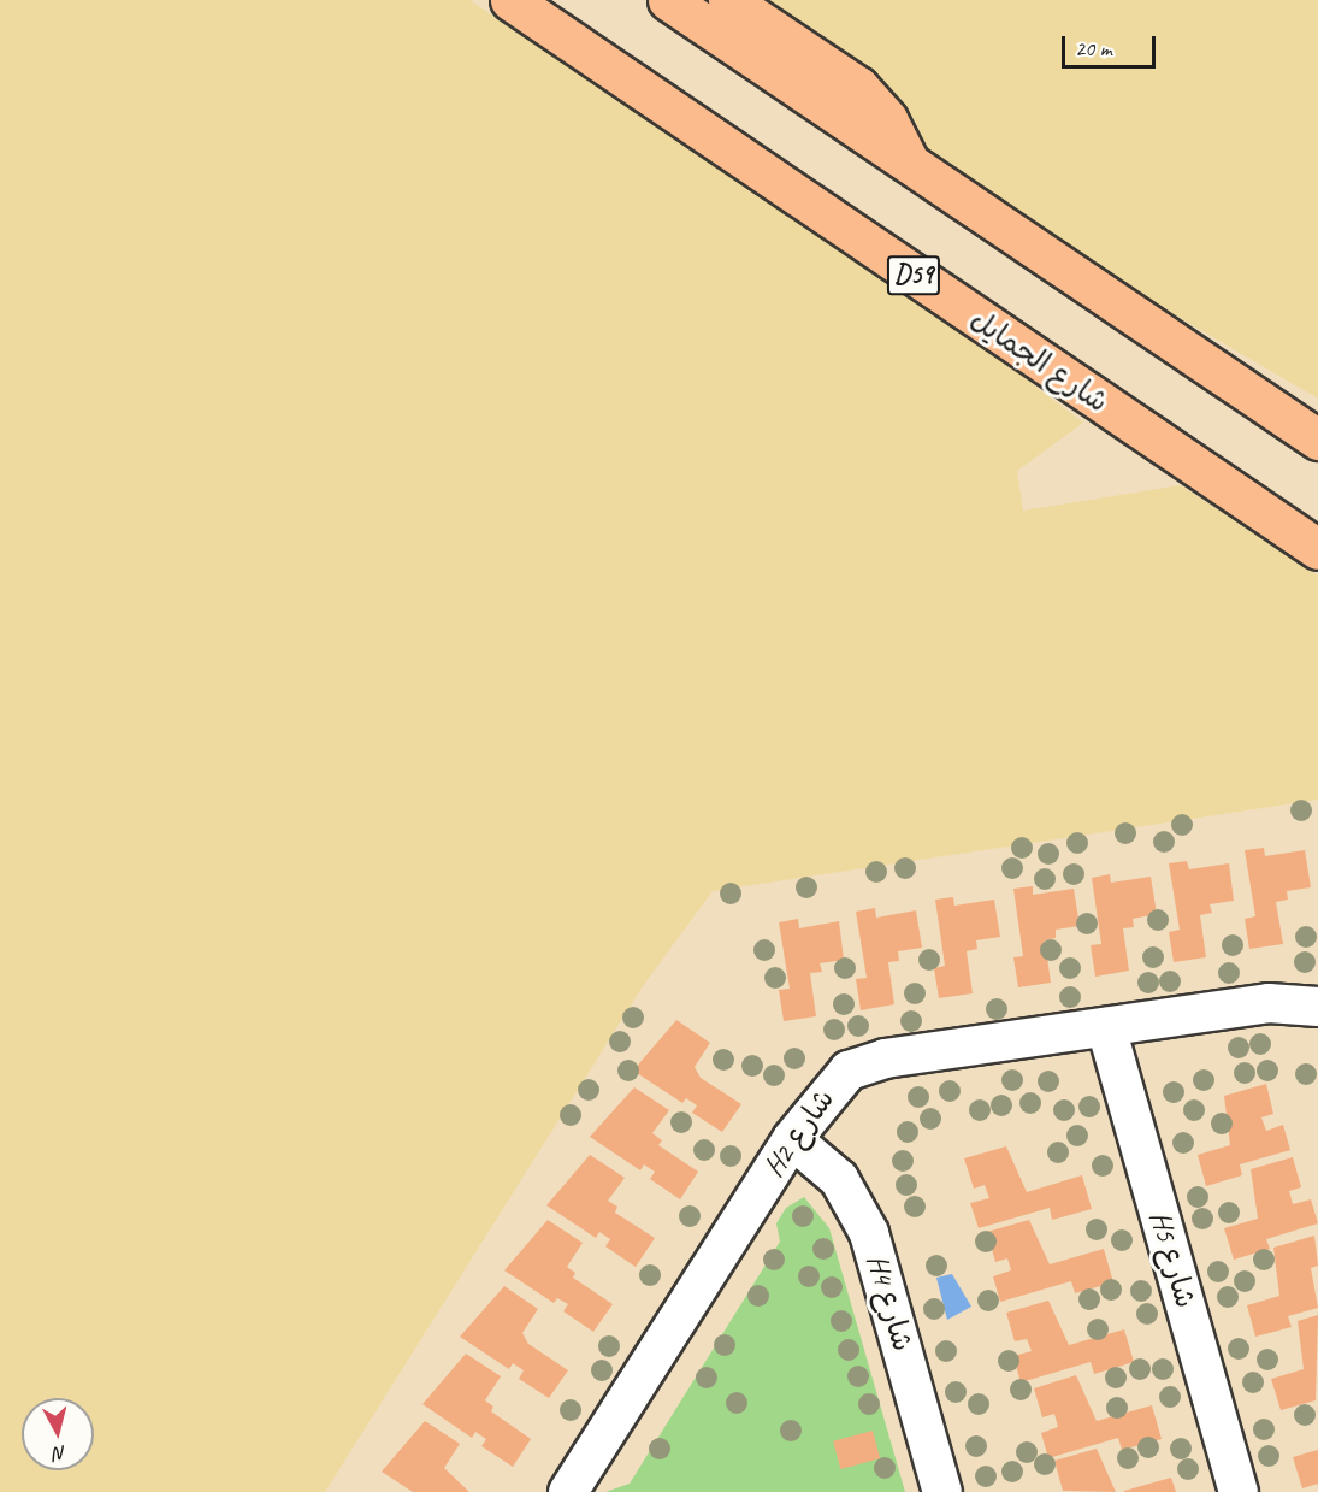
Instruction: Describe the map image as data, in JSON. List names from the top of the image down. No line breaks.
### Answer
{"streets":{"main road":["D59","شارع الجمايل"],"street":["H2 شارع","H5 شارع","H4 شارع"]},"crossings":[["H2 شارع","H5 شارع"],["H2 شارع","H4 شارع"]],"scale_bar":"20 m","north":"bottom"}
